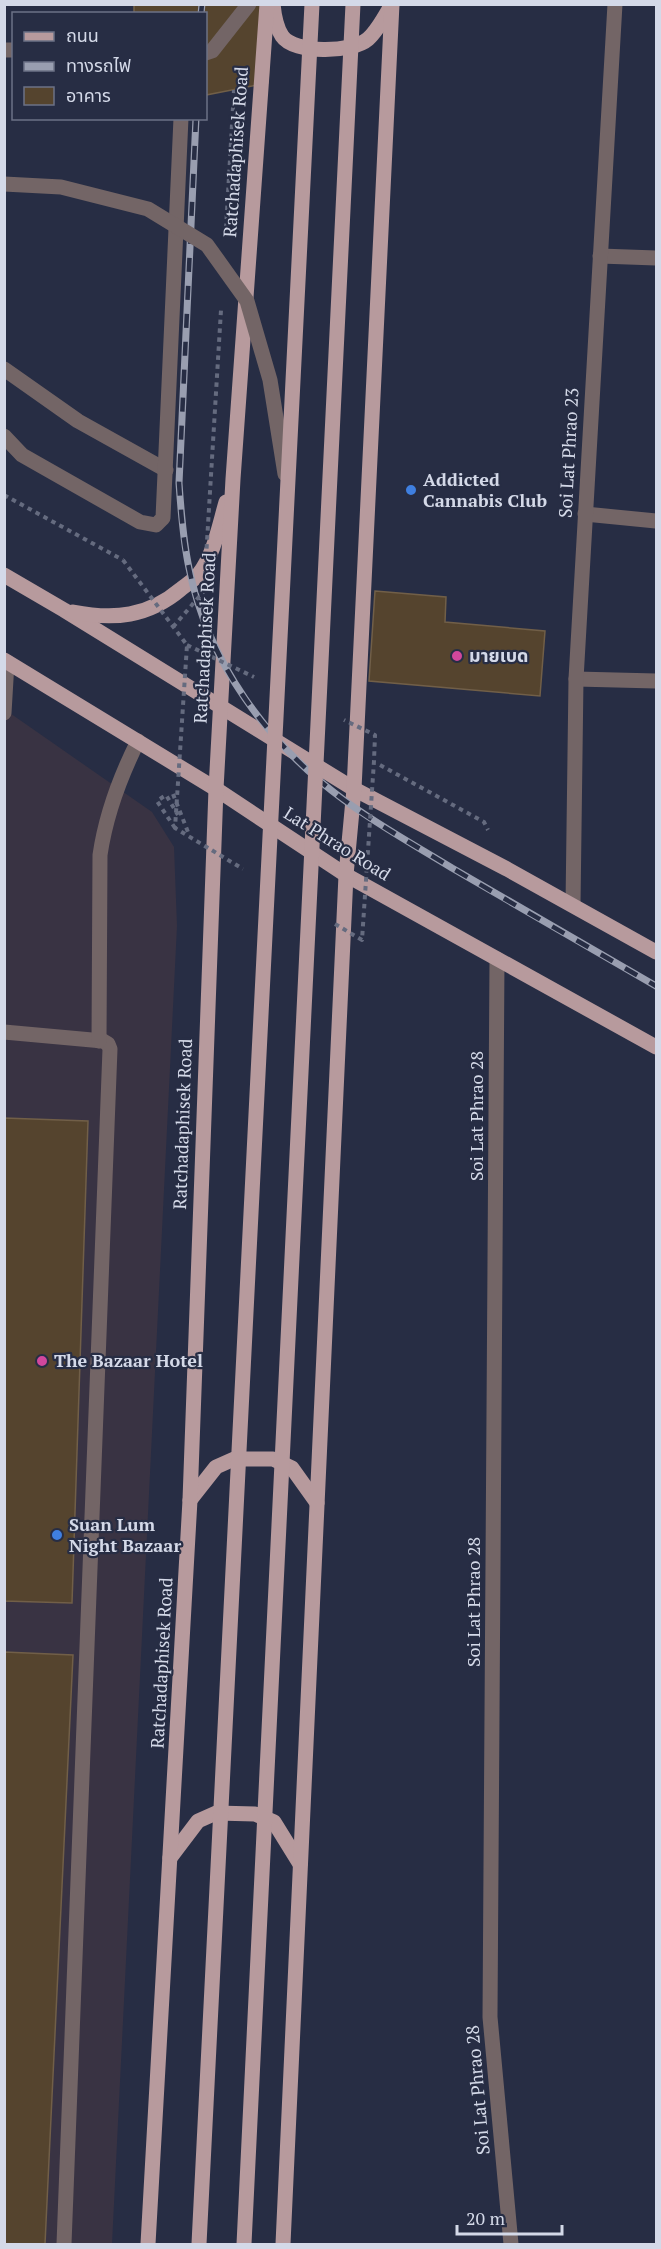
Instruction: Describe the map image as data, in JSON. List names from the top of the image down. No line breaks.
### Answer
{"streets":{"main road":["Ratchadaphisek Road","Lat Phrao Road"],"street":["Soi Lat Phrao 23","Soi Lat Phrao 28"]},"crossings":[["Ratchadaphisek Road","Lat Phrao Road"],["Lat Phrao Road","Soi Lat Phrao 28"]],"places":["Addicted Cannabis Club","มายเบด","The Bazaar Hotel","Suan Lum Night Bazaar"],"legend":["ถนน","ทางรถไฟ","อาคาร"],"scale_bar":"20 m"}
